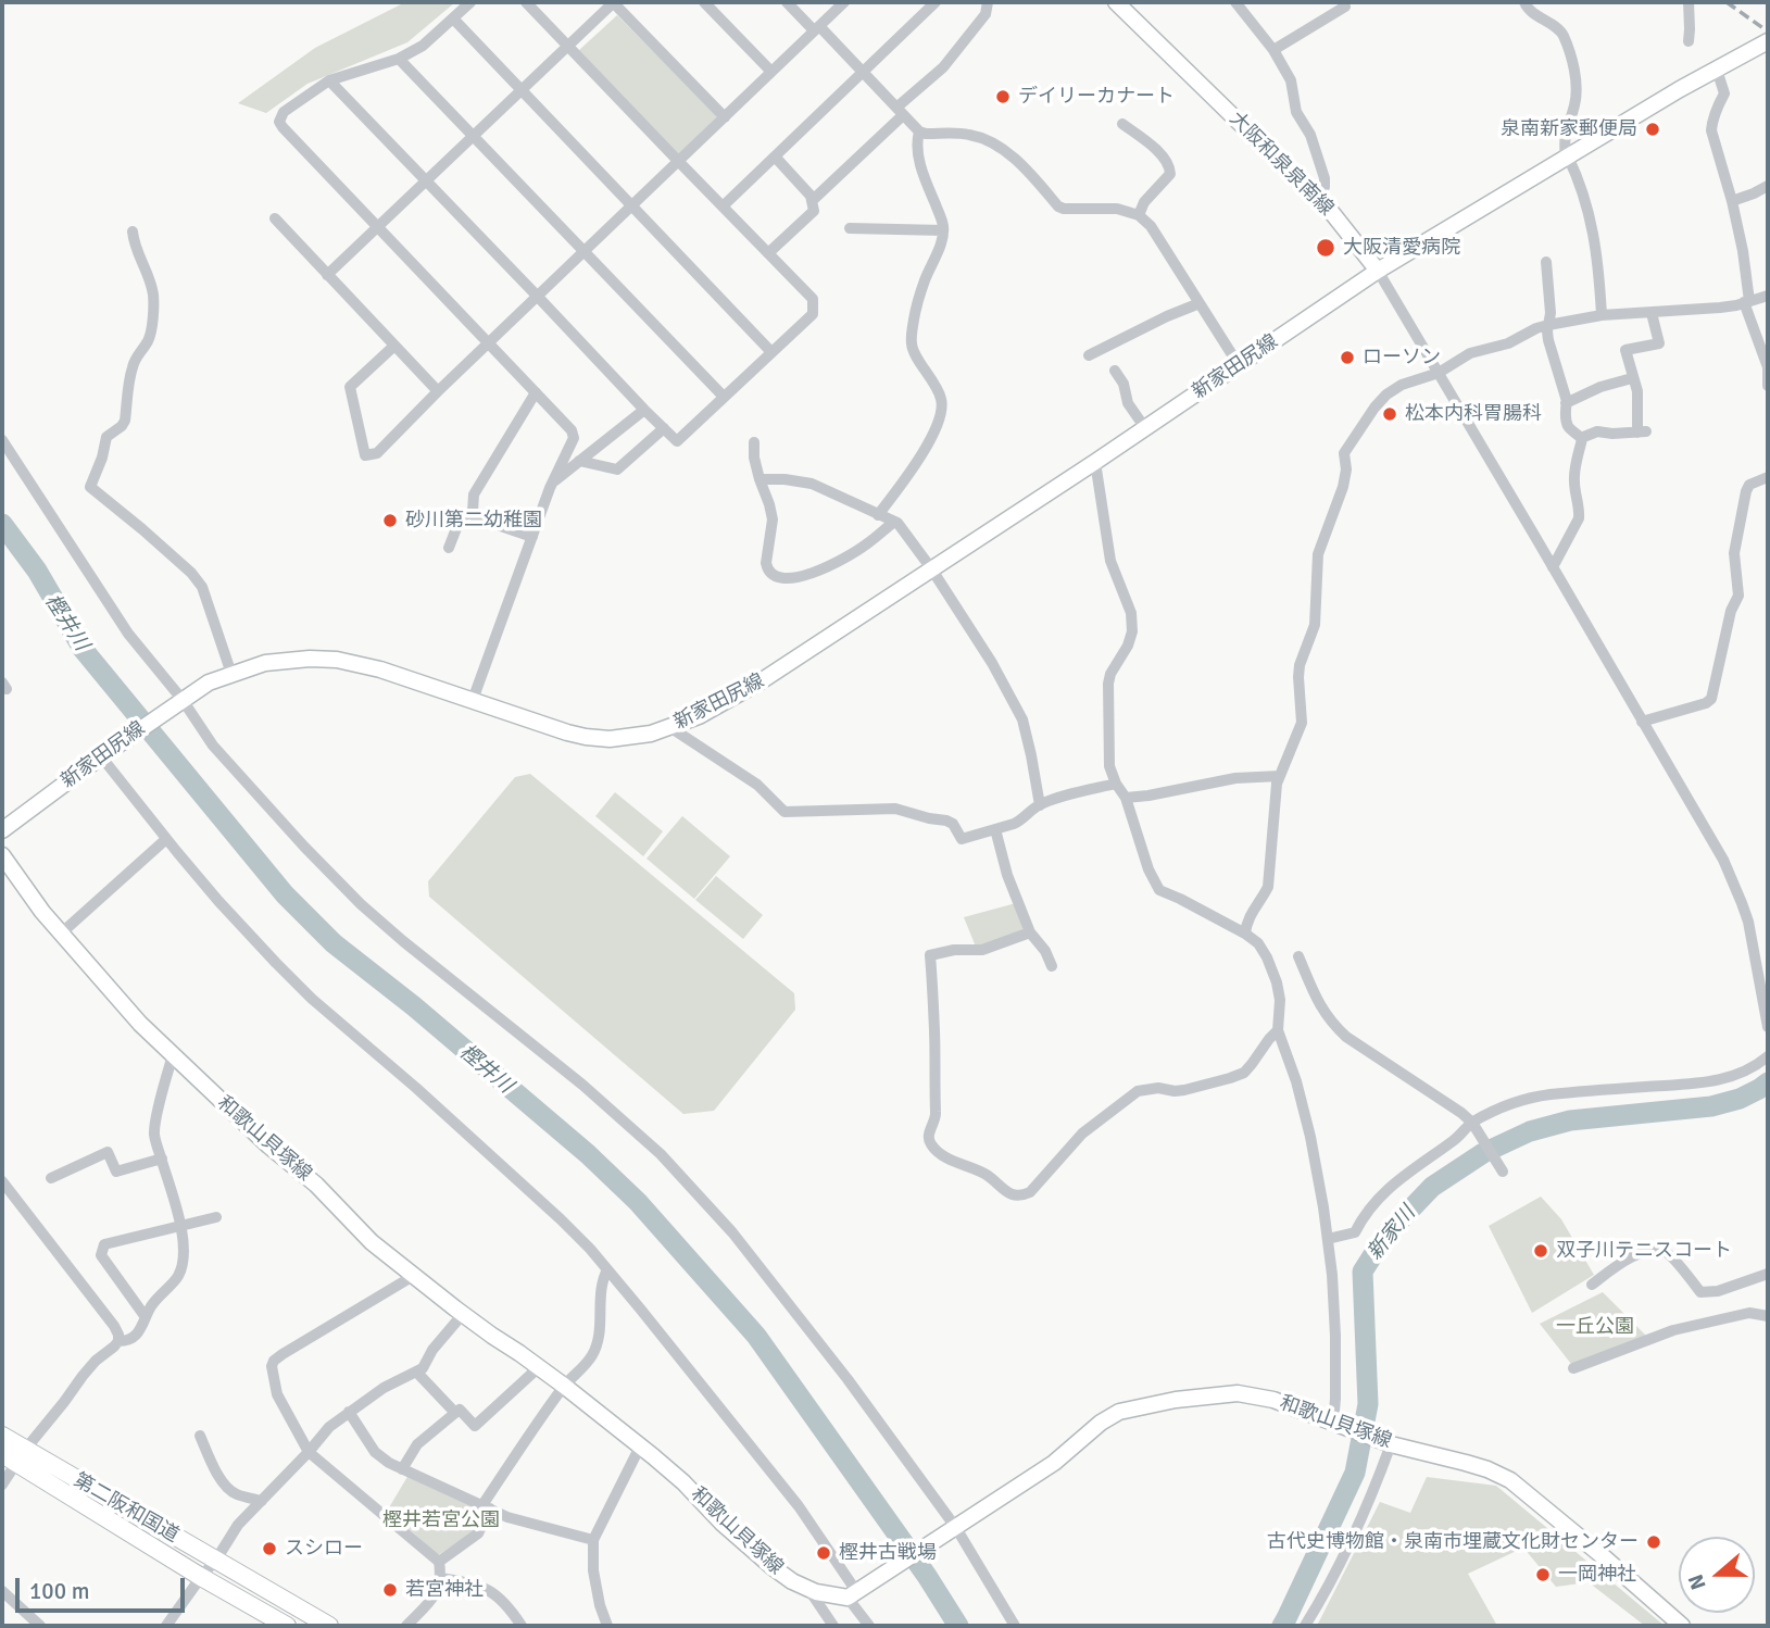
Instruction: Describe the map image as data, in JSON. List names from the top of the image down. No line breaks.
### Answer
{"streets":{"highway":["第二阪和国道"],"main road":["大阪和泉泉南線","新家田尻線","和歌山貝塚線"]},"crossings":[["大阪和泉泉南線","新家田尻線"]],"water":["樫井川","新家川"],"parks":["一丘公園","樫井若宮公園"],"places":["デイリーカナート","泉南新家郵便局","大阪清愛病院","ローソン","松本内科胃腸科","砂川第二幼稚園","双子川テニスコート","古代史博物館・泉南市埋蔵文化財センター","スシロー","樫井古戦場","一岡神社","若宮神社"],"scale_bar":"100 m","north":"left"}
